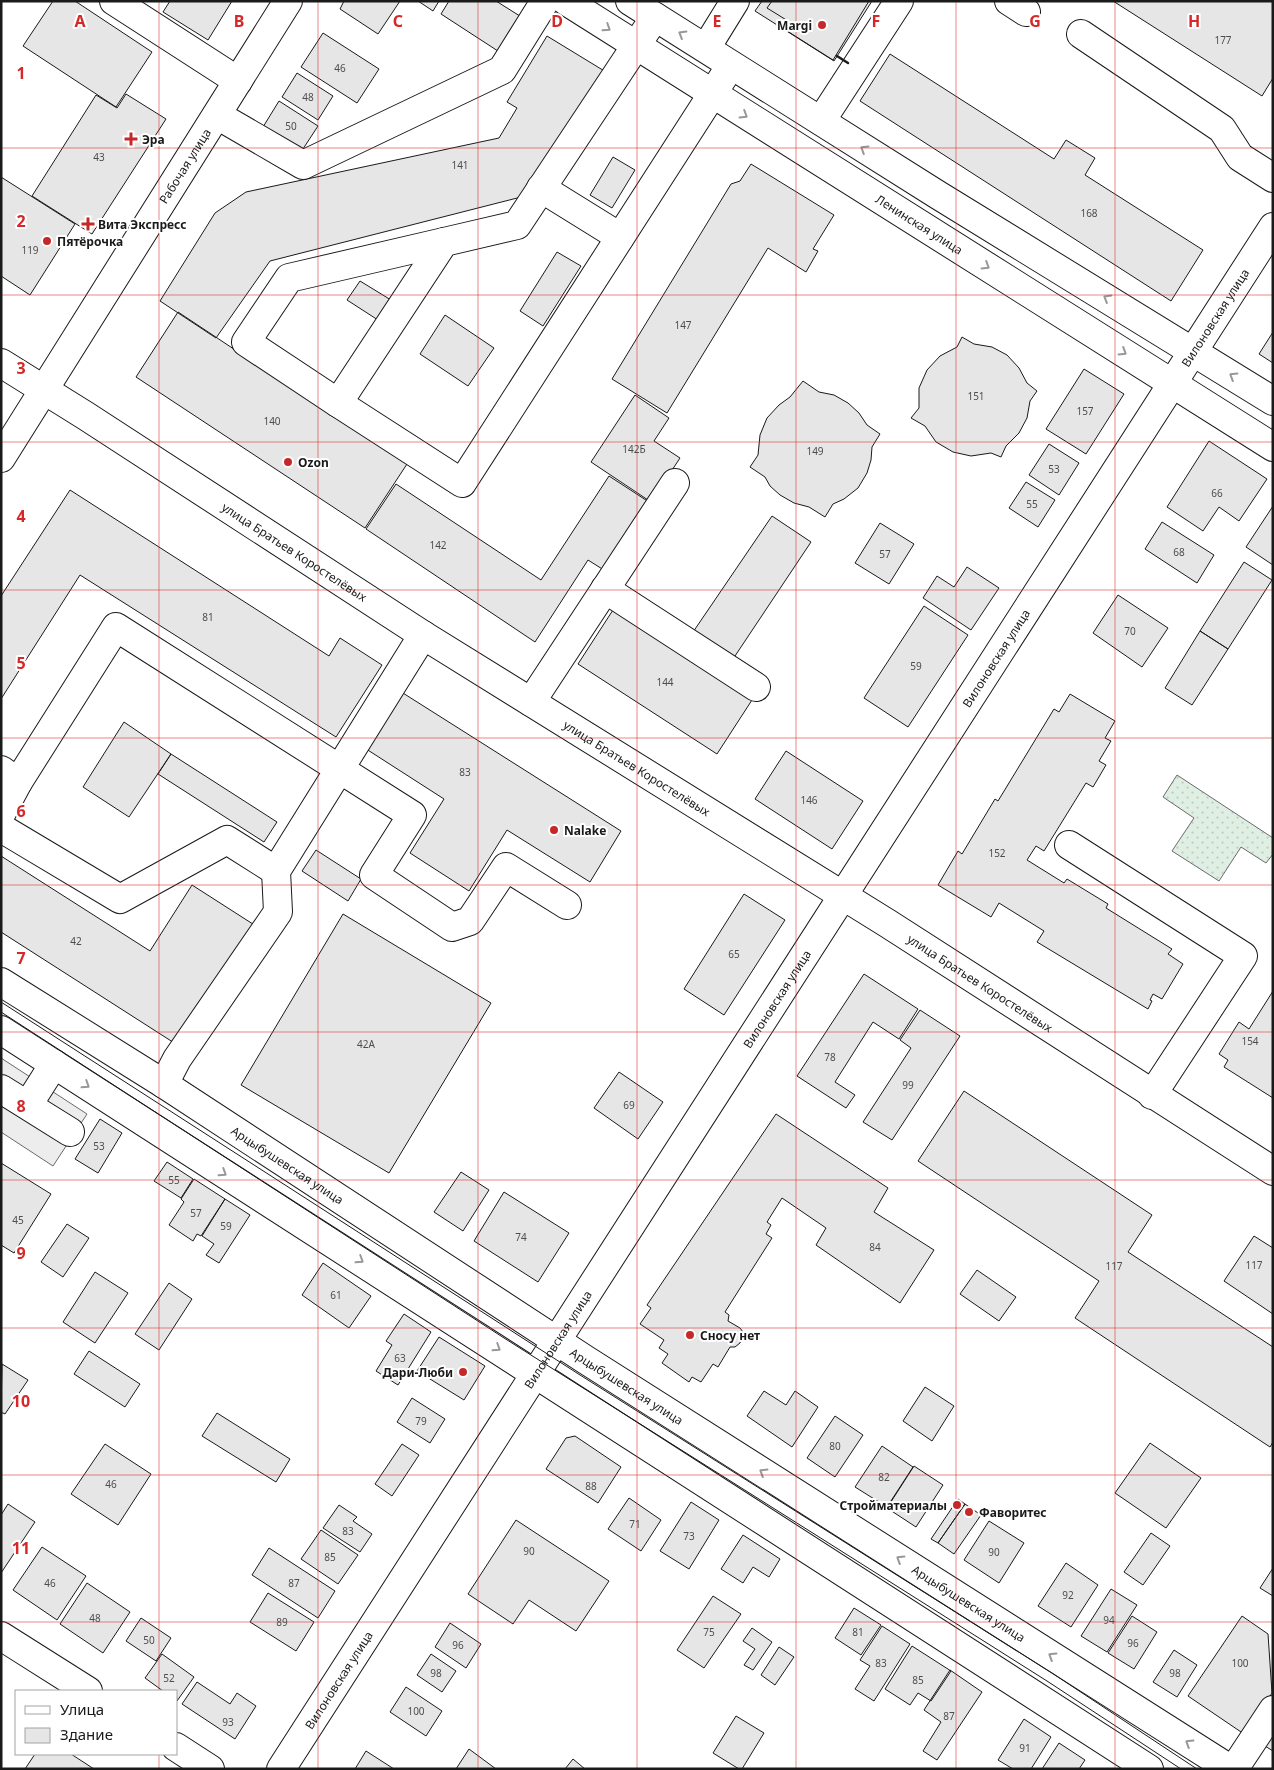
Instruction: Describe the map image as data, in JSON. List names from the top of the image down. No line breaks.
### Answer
{"streets":{"main road":["Рабочая улица","Ленинская улица","Вилоновская улица","улица Братьев Коростелёвых","Арцыбушевская улица"]},"crossings":[["Рабочая улица","улица Братьев Коростелёвых"],["Ленинская улица","Вилоновская улица"],["Вилоновская улица","улица Братьев Коростелёвых"],["Вилоновская улица","Арцыбушевская улица"]],"places":{"other":["Margi","Пятёрочка","Ozon","Nalake","Сносу нет","Дари-Люби","Стройматериалы","Фаворитес"],"health":["Эра","Вита Экспресс"]},"house_numbers":["177","46","48","50","43","141","168","119","147","151","157","140","142Б","149","53","66","55","142","68","57","81","70","59","144","83","146","152","42","65","154","42А","78","99","69","53","55","57","45","59","74","84","117","117","61","63","79","80","82","46","88","71","83","73","90","90","85","46","87","92","48","94","89","75","81","50","96","96","83","100","98","98","52","85","100","87","93","91"],"legend":["Улица","Здание"],"grid":{"columns":["A","B","C","D","E","F","G","H"],"rows":["1","2","3","4","5","6","7","8","9","10","11"]}}
